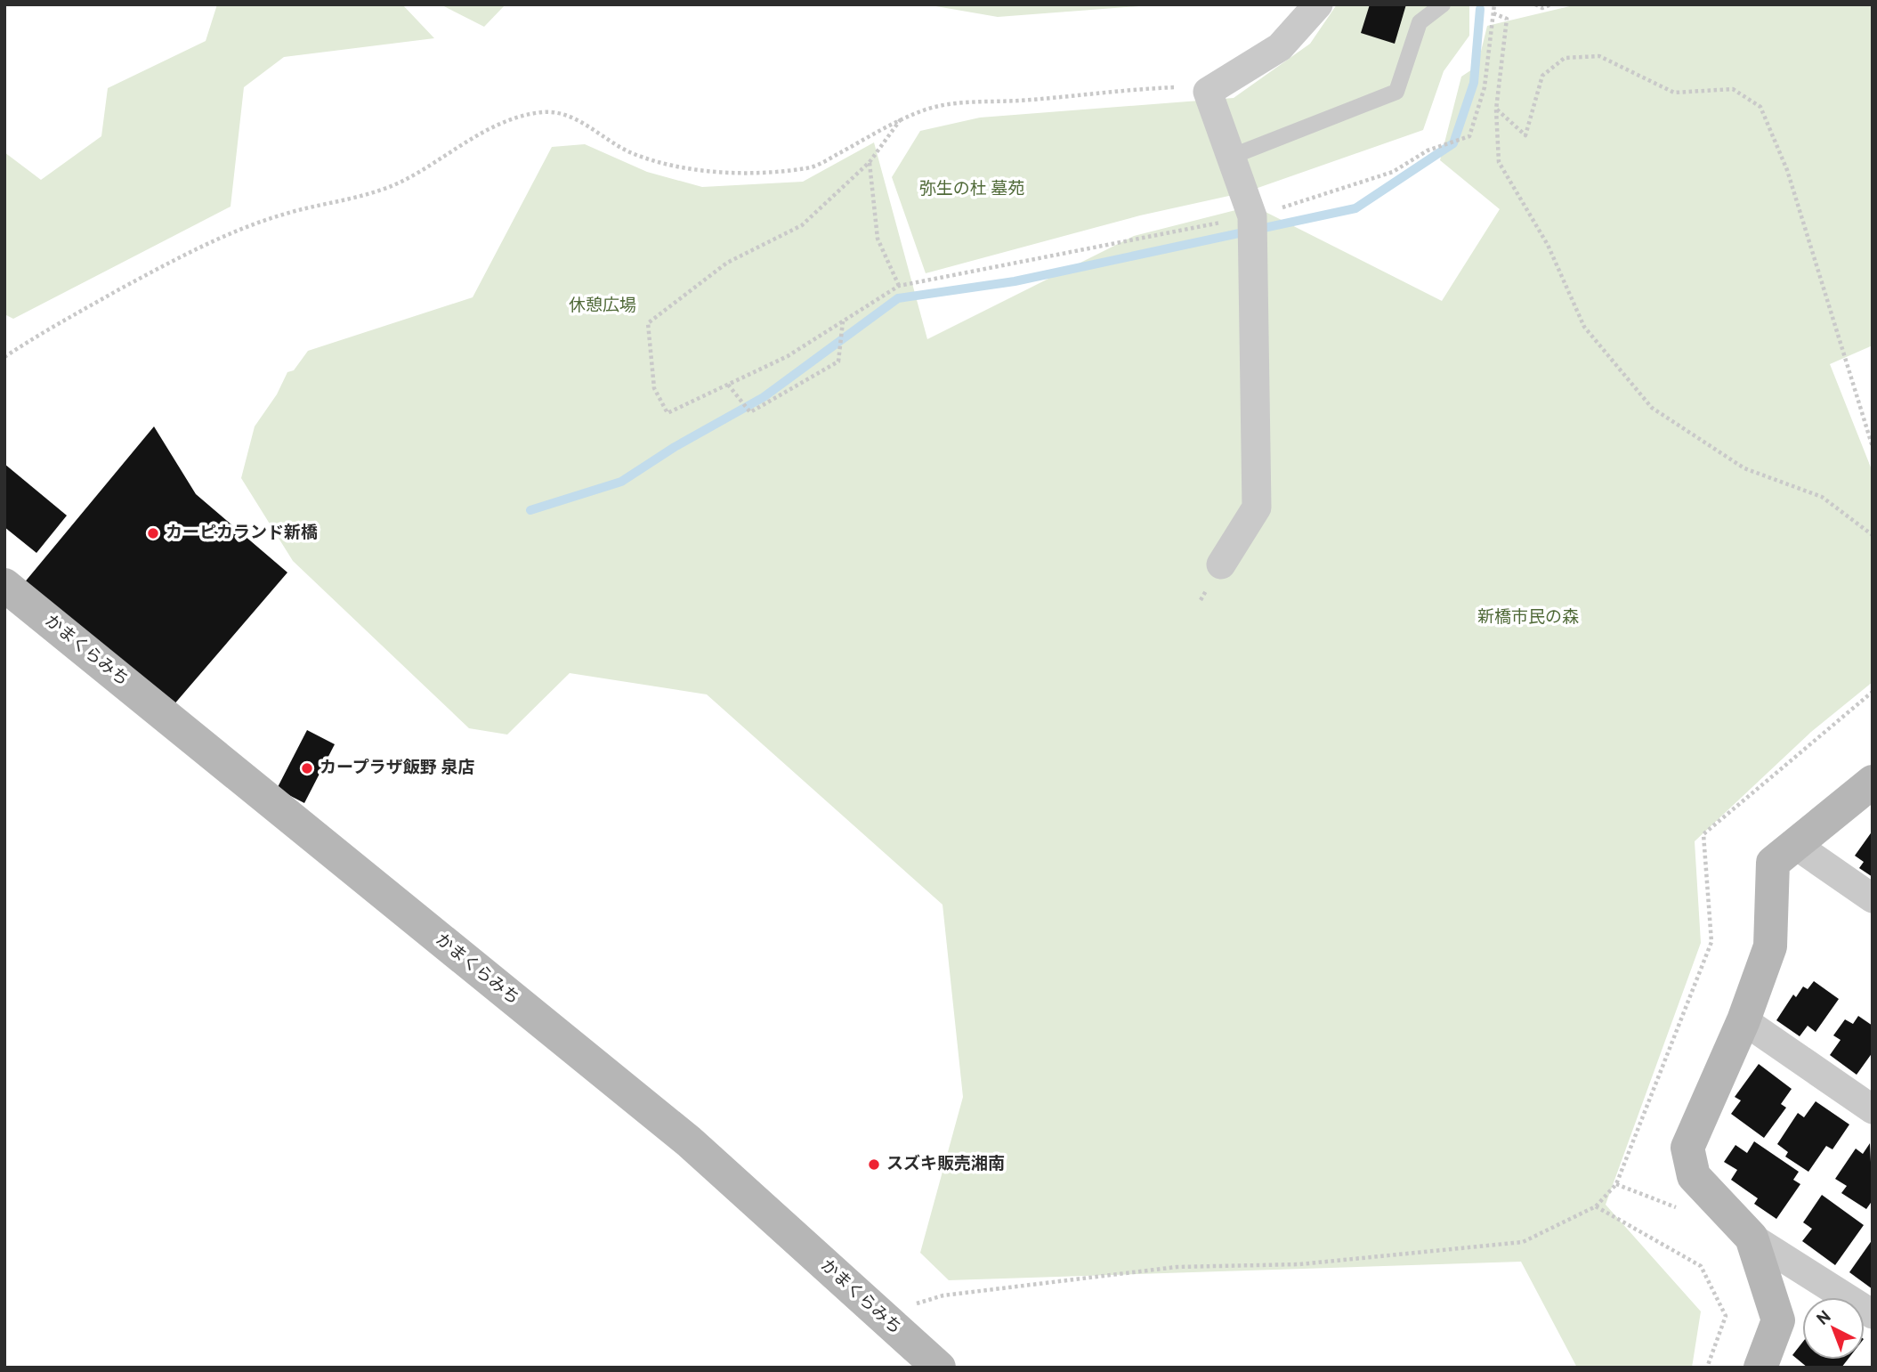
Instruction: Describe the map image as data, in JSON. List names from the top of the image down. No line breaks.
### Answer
{"streets":{"main road":["かまくらみち"]},"parks":["弥生の杜 墓苑","休憩広場","新橋市民の森"],"places":["カーピカランド新橋","カープラザ飯野 泉店","スズキ販売湘南"],"north":"top left"}
